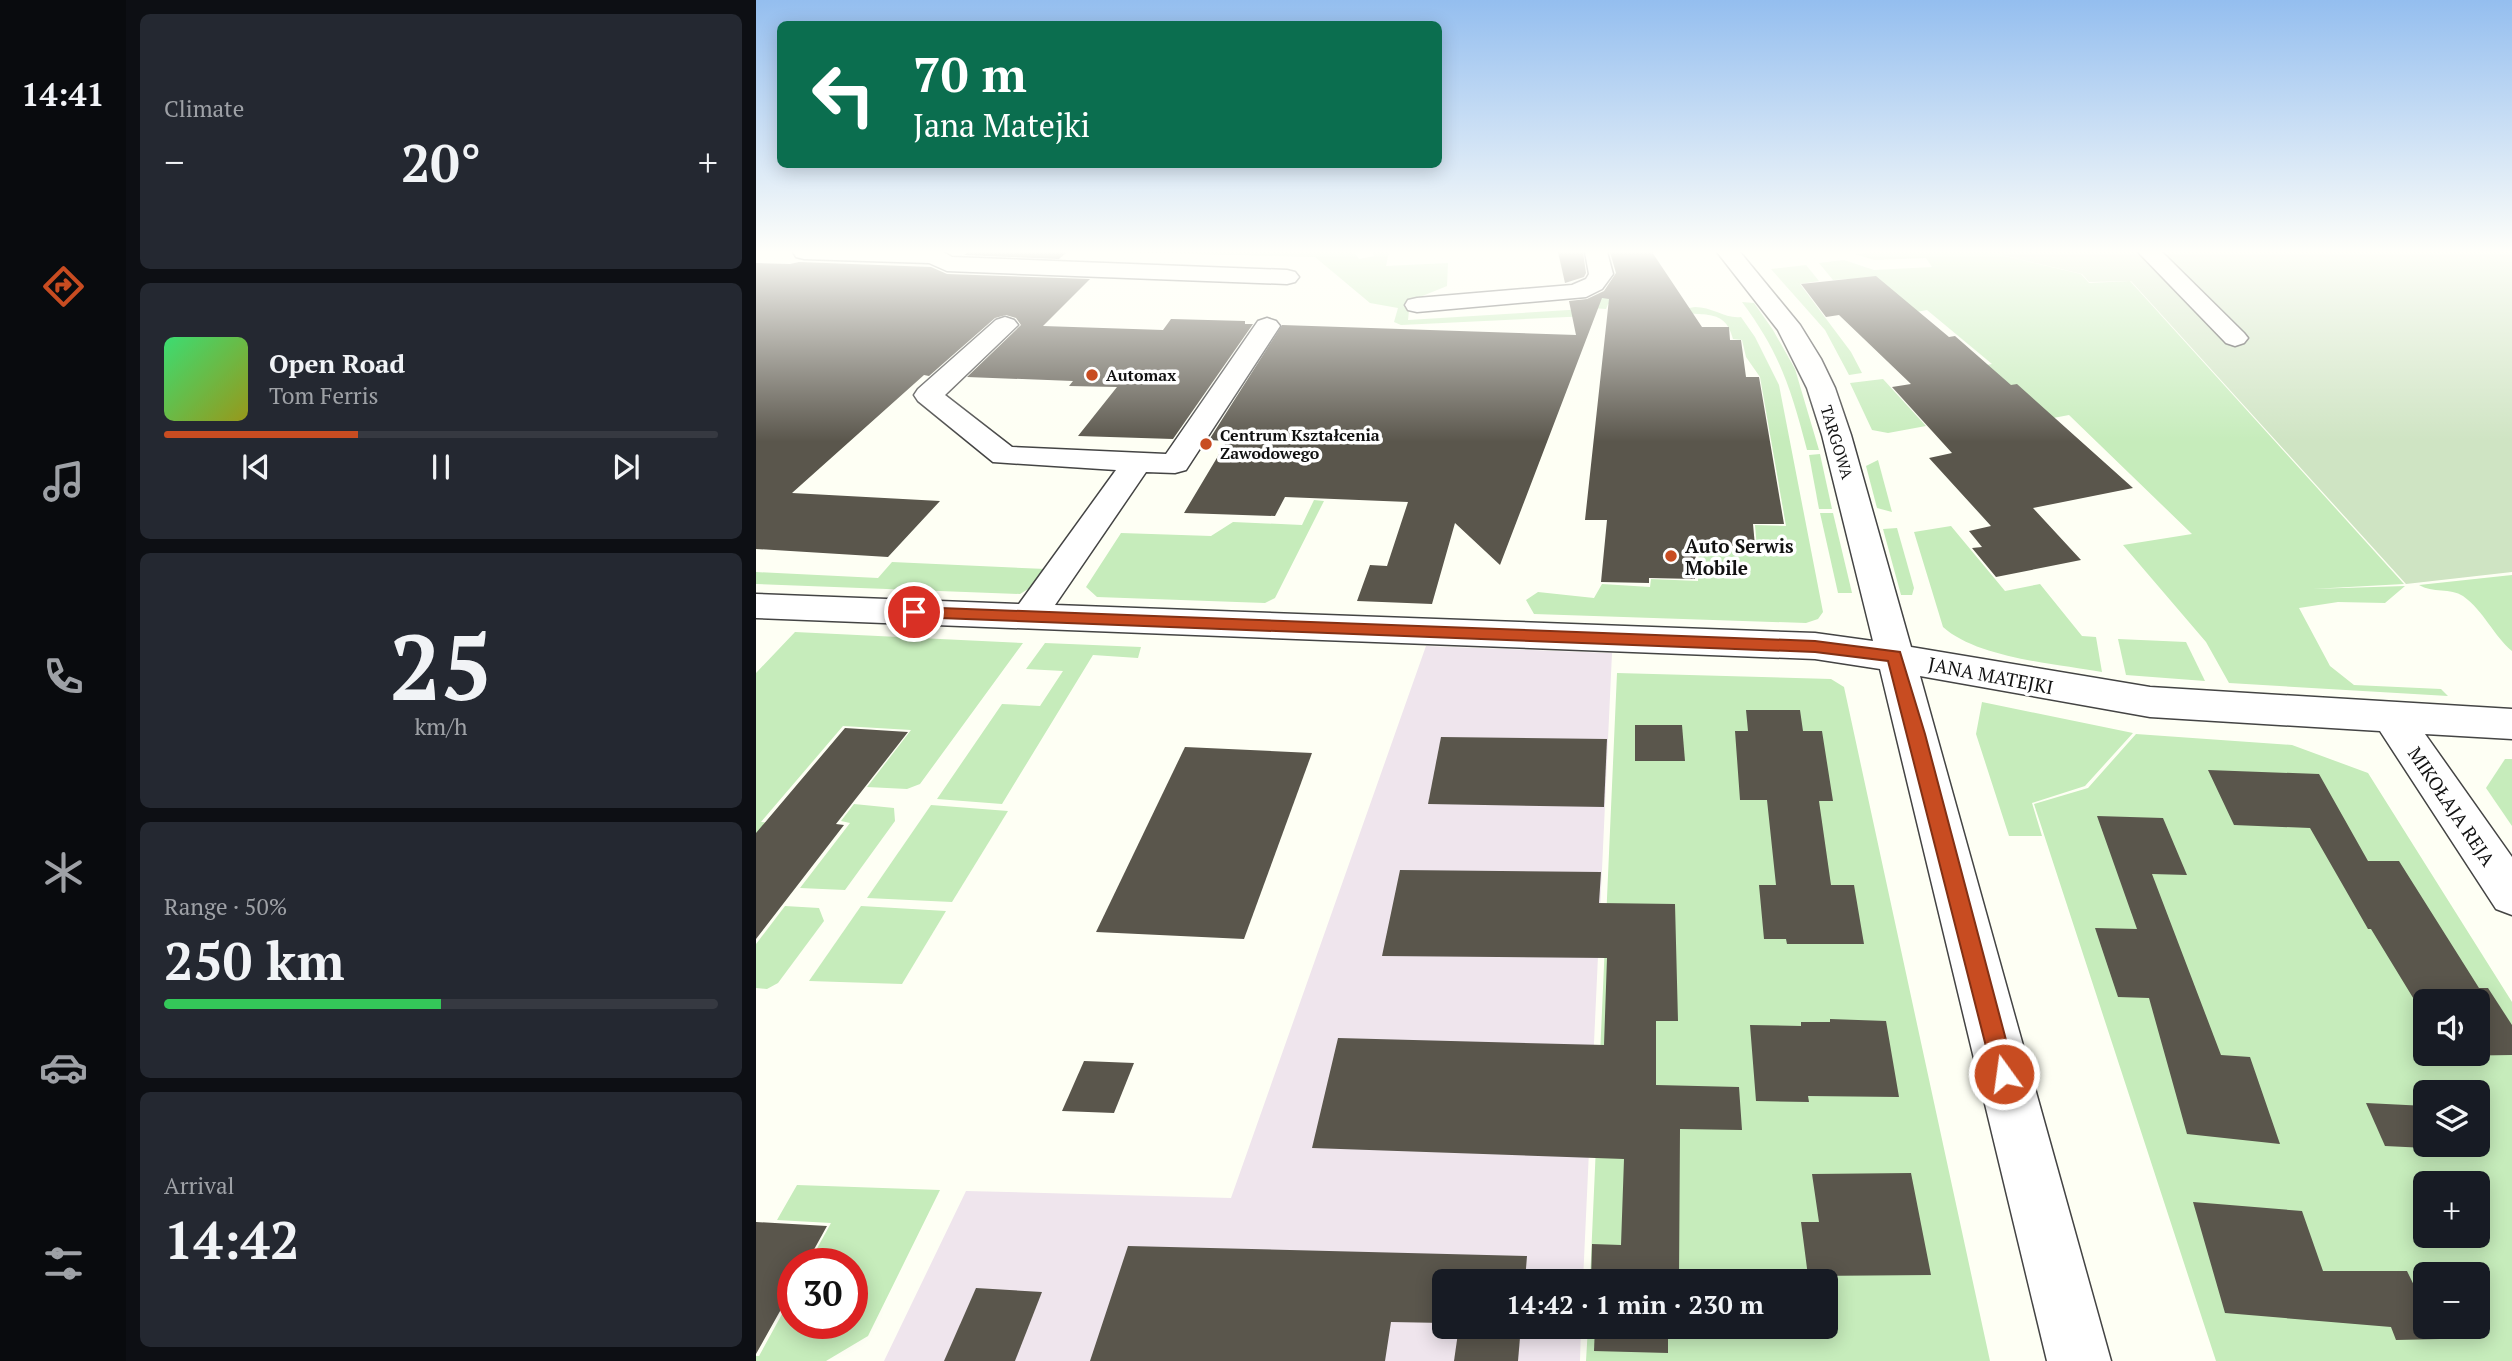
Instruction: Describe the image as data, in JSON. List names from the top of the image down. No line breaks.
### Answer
{"streets":{"street":["TARGOWA","JANA MATEJKI","MIKOŁAJA REJA"]},"crossings":[["TARGOWA","JANA MATEJKI"],["JANA MATEJKI","MIKOŁAJA REJA"]],"places":["Automax","Centrum Kształcenia Zawodowego","Auto Serwis Mobile"],"page":{"tabs":"14:41","tile":["Climate",["25","km/h"],["Range · 50%","250 km"],["Arrival","14:42"]],"turn":["70 m","Jana Matejki"],"heat":["−","20°","+"],"song":["Open Road","Tom Ferris"],"map_buttons":["+","−"],"limit":"30","trip":"14:42 · 1 min · 230 m"}}
